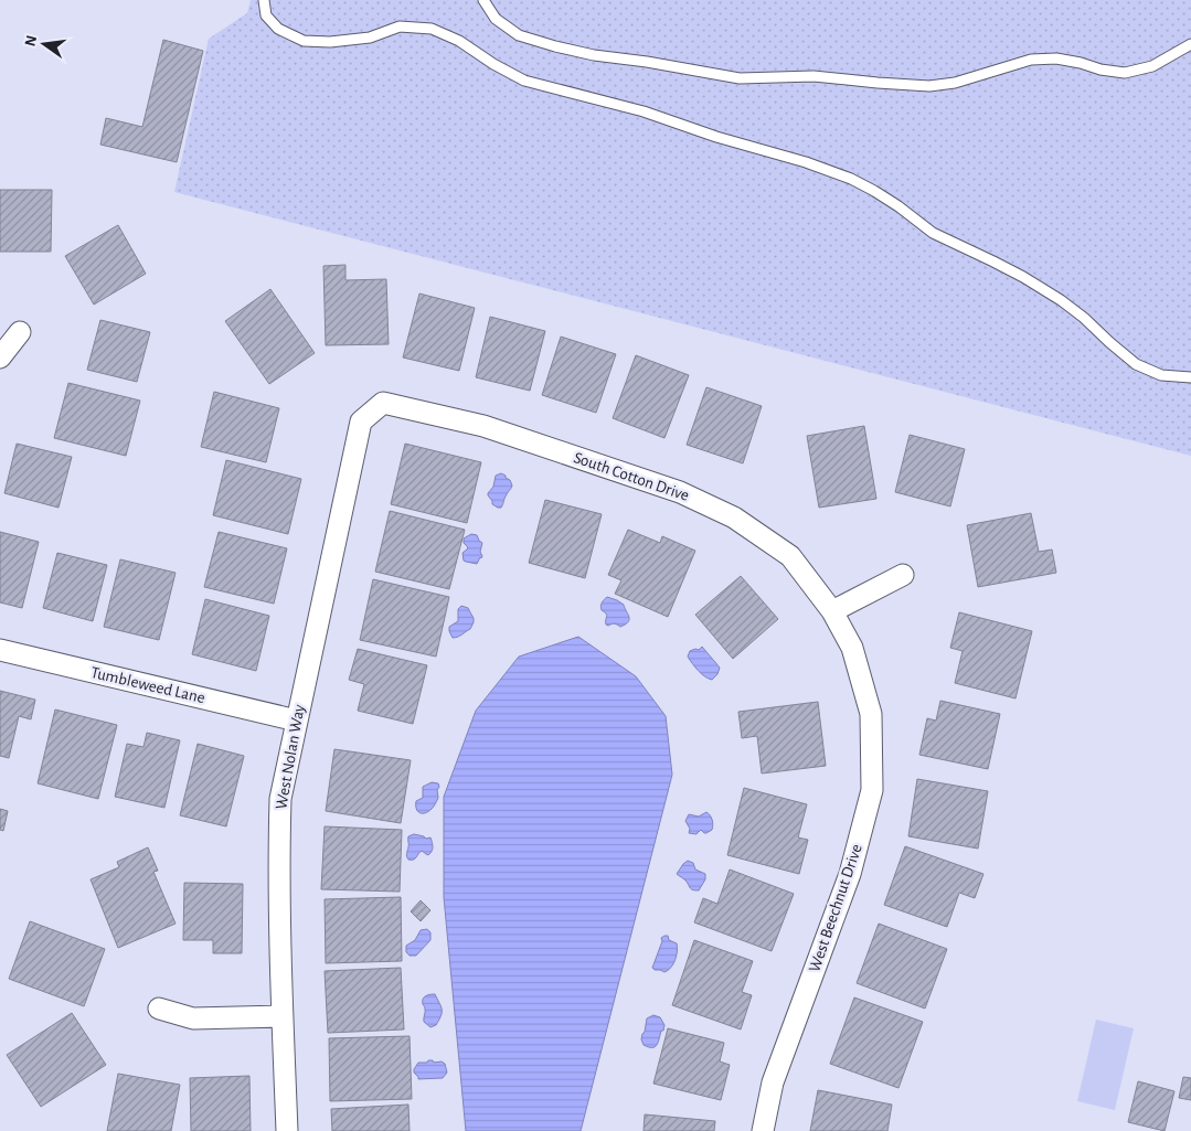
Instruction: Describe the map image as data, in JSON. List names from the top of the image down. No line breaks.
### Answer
{"streets":{"street":["South Cotton Drive","Tumbleweed Lane","West Nolan Way","West Beechnut Drive"]},"crossings":[["South Cotton Drive","West Nolan Way"],["South Cotton Drive","West Beechnut Drive"],["Tumbleweed Lane","West Nolan Way"]],"north":"left"}
